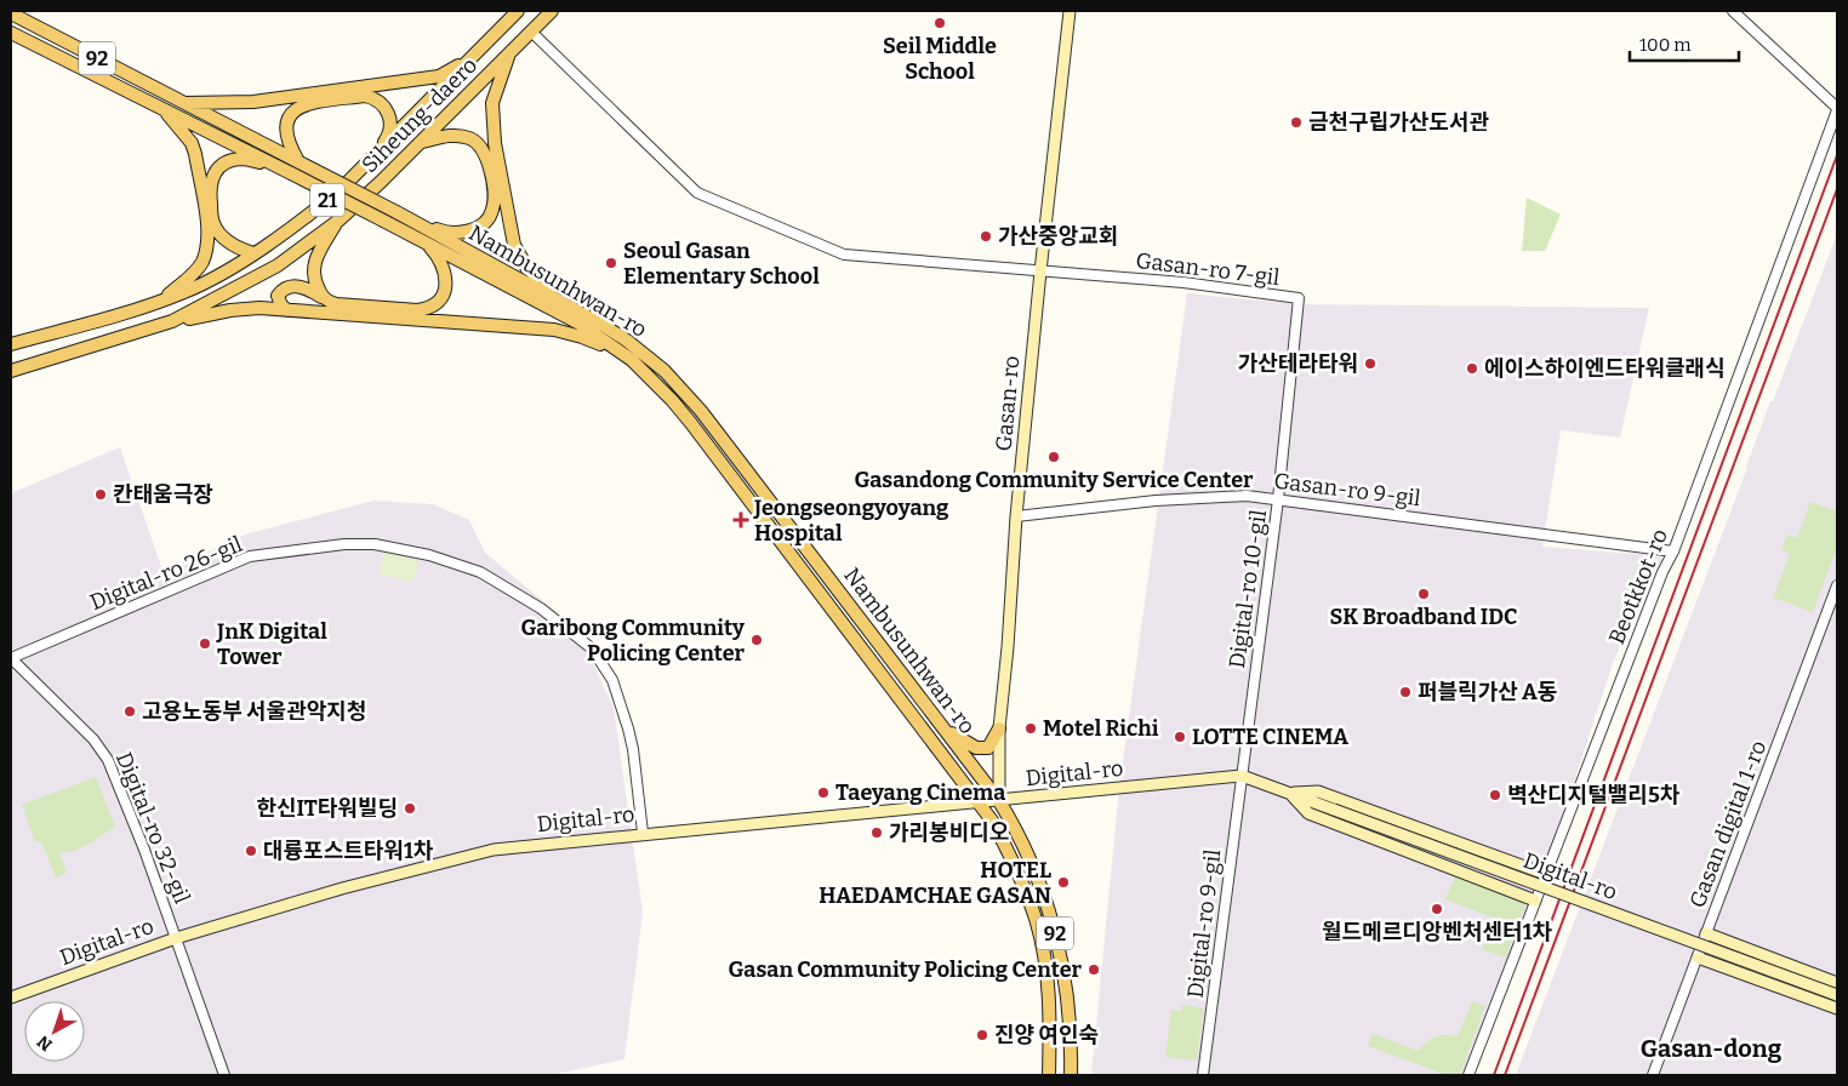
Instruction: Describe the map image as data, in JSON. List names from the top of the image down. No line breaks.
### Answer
{"streets":{"main road":["92","Siheung-daero","21","Nambusunhwan-ro","Gasan-ro","Digital-ro"],"street":["Gasan-ro 7-gil","Gasan-ro 9-gil","Digital-ro 26-gil","Beotkkot-ro","Digital-ro 10-gil","Gasan digital 1-ro","Digital-ro 32-gil","Digital-ro 9-gil"]},"crossings":[["Siheung-daero","Gasan-ro 7-gil"],["Gasan-ro 7-gil","Gasan-ro"],["Gasan-ro 7-gil","Digital-ro 10-gil"],["Nambusunhwan-ro","Gasan-ro"],["Nambusunhwan-ro","Digital-ro"],["Gasan-ro","Gasan-ro 9-gil"],["Gasan-ro","Digital-ro"],["Gasan-ro 9-gil","Beotkkot-ro"],["Gasan-ro 9-gil","Digital-ro 10-gil"],["Digital-ro 26-gil","Digital-ro"],["Digital-ro 26-gil","Digital-ro 32-gil"],["Digital-ro 10-gil","Digital-ro"],["Digital-ro 10-gil","Digital-ro 9-gil"],["Digital-ro","Digital-ro 32-gil"],["Digital-ro","Digital-ro 9-gil"]],"districts":["Gasan-dong"],"places":{"other":["Seil Middle School","금천구립가산도서관","가산중앙교회","Seoul Gasan Elementary School","가산테라타워","에이스하이엔드타워클래식","Gasandong Community Service Center","칸태움극장","SK Broadband IDC","Garibong Community Policing Center","JnK Digital Tower","퍼블릭가산 A동","고용노동부 서울관악지청","Motel Richi","LOTTE CINEMA","Taeyang Cinema","벽산디지털밸리5차","한신IT타워빌딩","가리봉비디오","대륭포스트타워1차","HOTEL HAEDAMCHAE GASAN","월드메르디앙벤처센터1차","Gasan Community Policing Center","진양 여인숙"],"health":["Jeongseongyoyang Hospital"]},"scale_bar":"100 m","north":"bottom left"}
